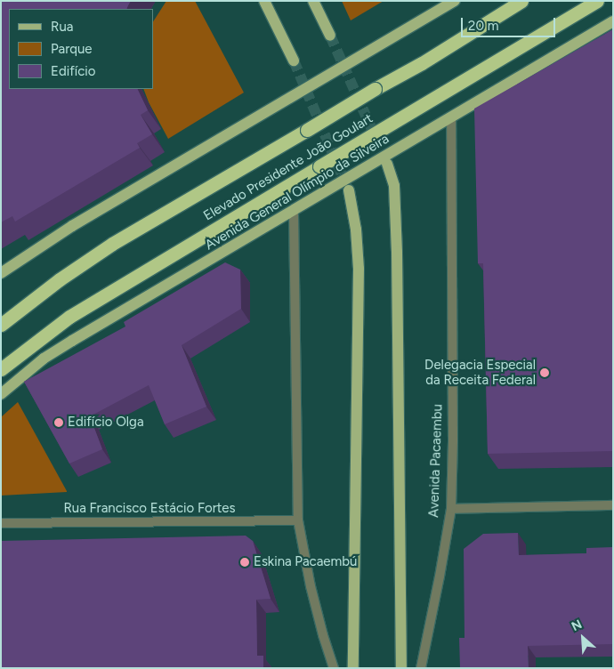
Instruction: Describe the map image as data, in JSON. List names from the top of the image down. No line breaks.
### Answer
{"streets":{"highway":["Elevado Presidente João Goulart"],"main road":["Avenida General Olímpio da Silveira"],"street":["Avenida Pacaembu","Rua Francisco Estácio Fortes"]},"crossings":[["Avenida General Olímpio da Silveira","Avenida Pacaembu"]],"places":["Delegacia Especial da Receita Federal","Edifício Olga","Eskina Pacaembú"],"legend":["Rua","Parque","Edifício"],"scale_bar":"20 m","north":"top left"}
